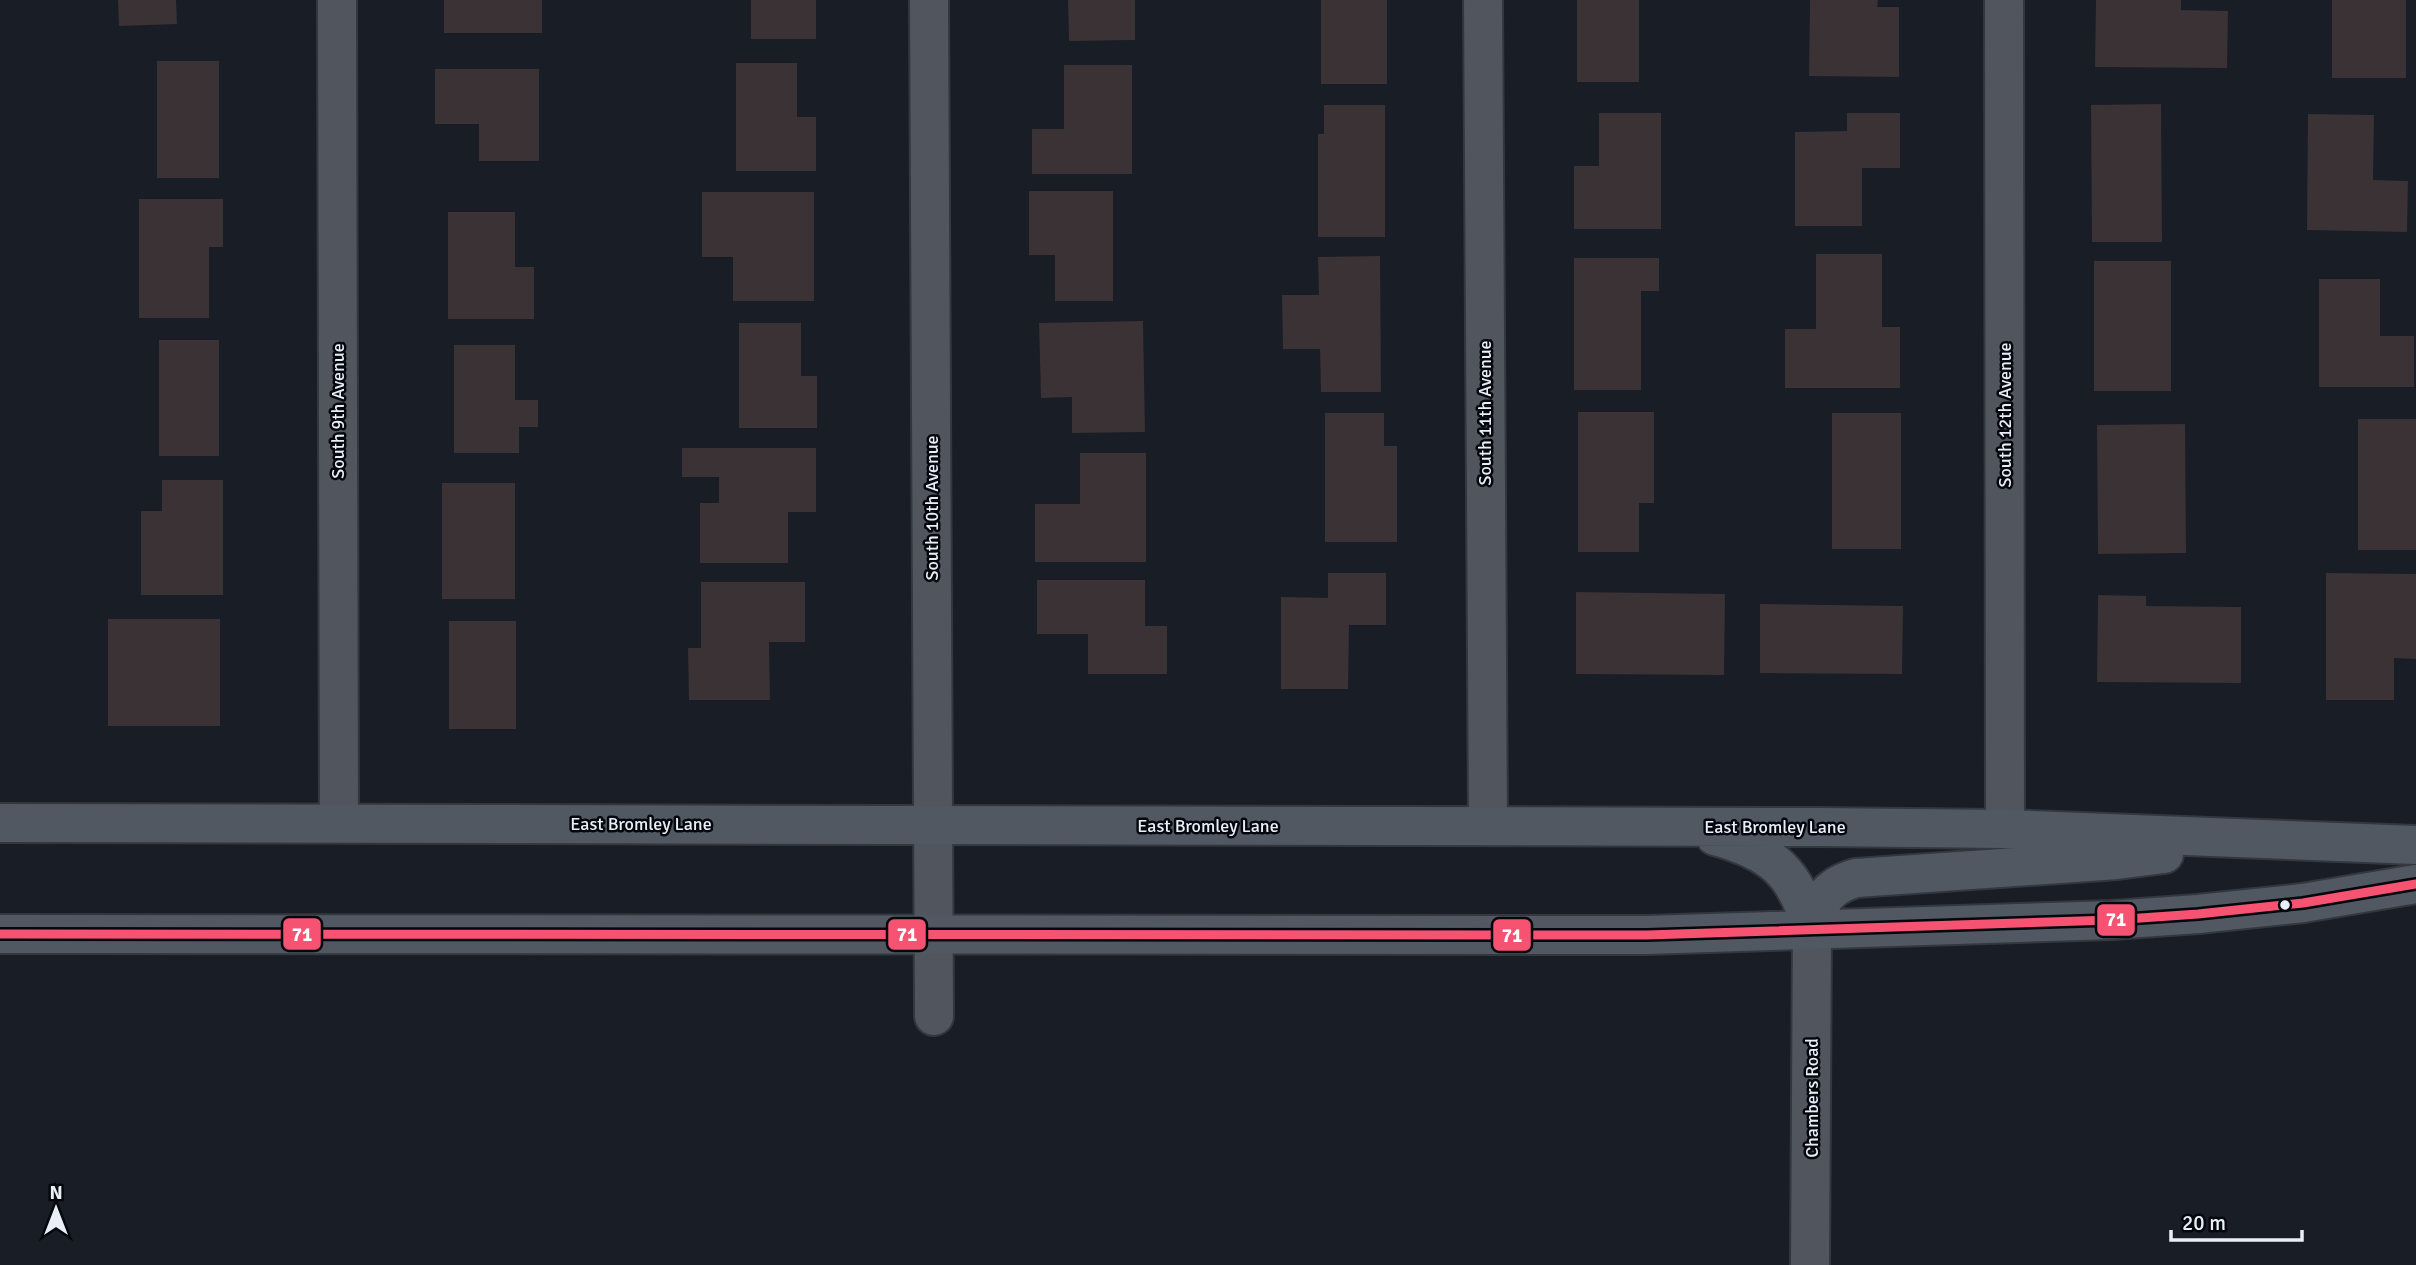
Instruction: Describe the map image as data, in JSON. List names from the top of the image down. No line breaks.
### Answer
{"streets":{"main road":["East Bromley Lane"],"street":["South 9th Avenue","South 11th Avenue","South 12th Avenue","South 10th Avenue","Chambers Road"]},"crossings":[["South 9th Avenue","East Bromley Lane"],["South 11th Avenue","East Bromley Lane"],["South 12th Avenue","East Bromley Lane"],["South 10th Avenue","East Bromley Lane"]],"lines":["transit line 71"],"scale_bar":"20 m","north":"top"}
